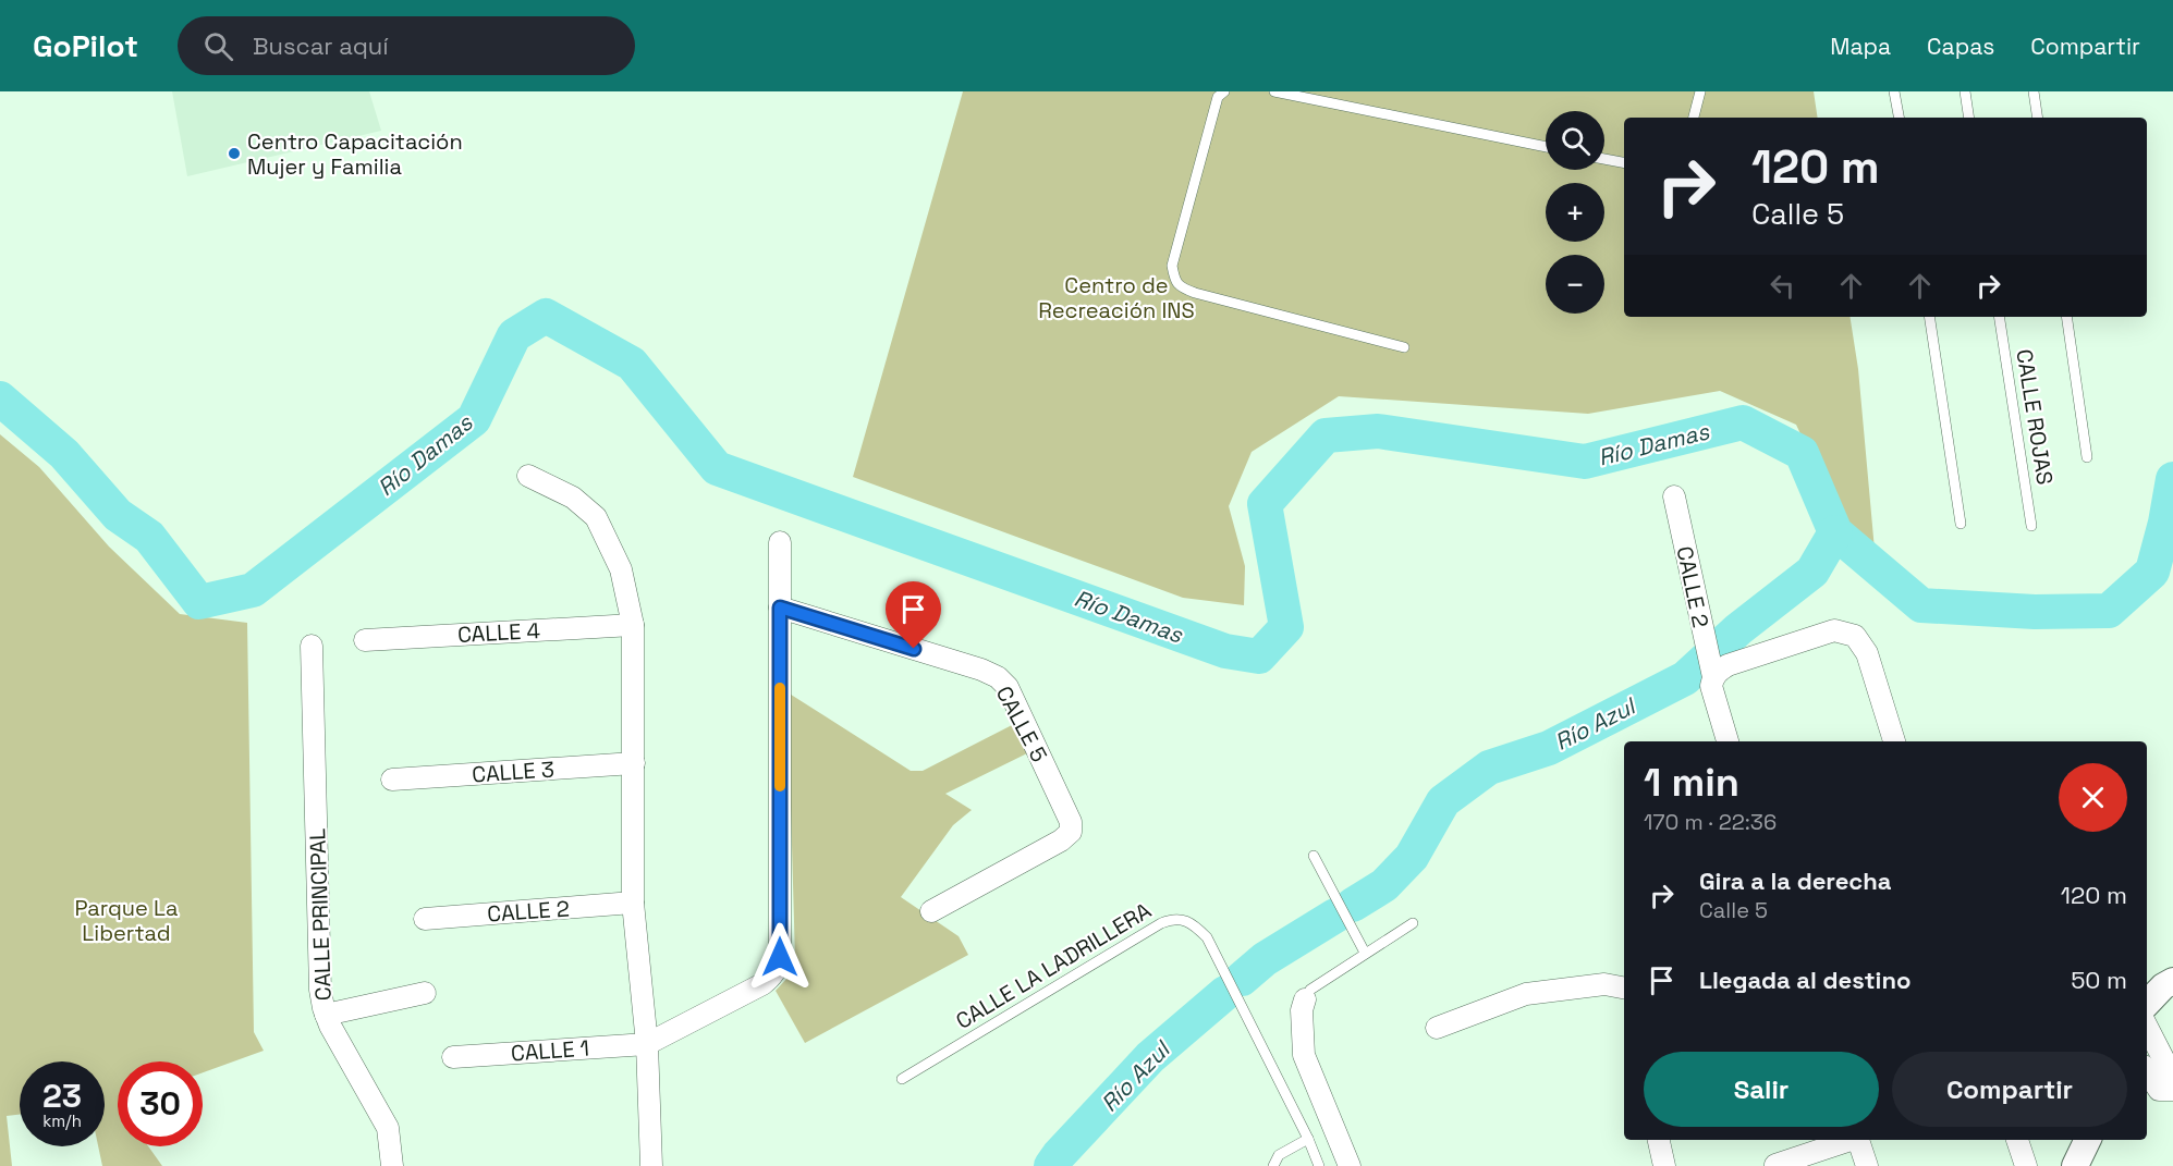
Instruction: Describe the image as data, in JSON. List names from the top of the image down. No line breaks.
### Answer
{"streets":{"street":["CALLE 2","CALLE 4","CALLE 5","CALLE 3","CALLE PRINCIPAL","CALLE 1"],"lane":["CALLE ROJAS","CALLE LA LADRILLERA"]},"water":["Río Damas","Río Azul"],"parks":["Centro de Recreación INS","Parque La Libertad"],"places":["Centro Capacitación Mujer y Familia"],"page":{"header":"GoPilot","search":"Buscar aquí","nav":["Mapa","Capas","Compartir"],"map_buttons":["+","−"],"turn":["120 m","Calle 5"],"heading":["1 min","170 m · 22:36"],"list":[{"name":"Gira a la derecha","note":"Calle 5","value":"120 m"},{"name":"Llegada al destino","value":"50 m"}],"buttons":["Salir","Compartir"],"speed":"23 km/h","limit":"30"}}
